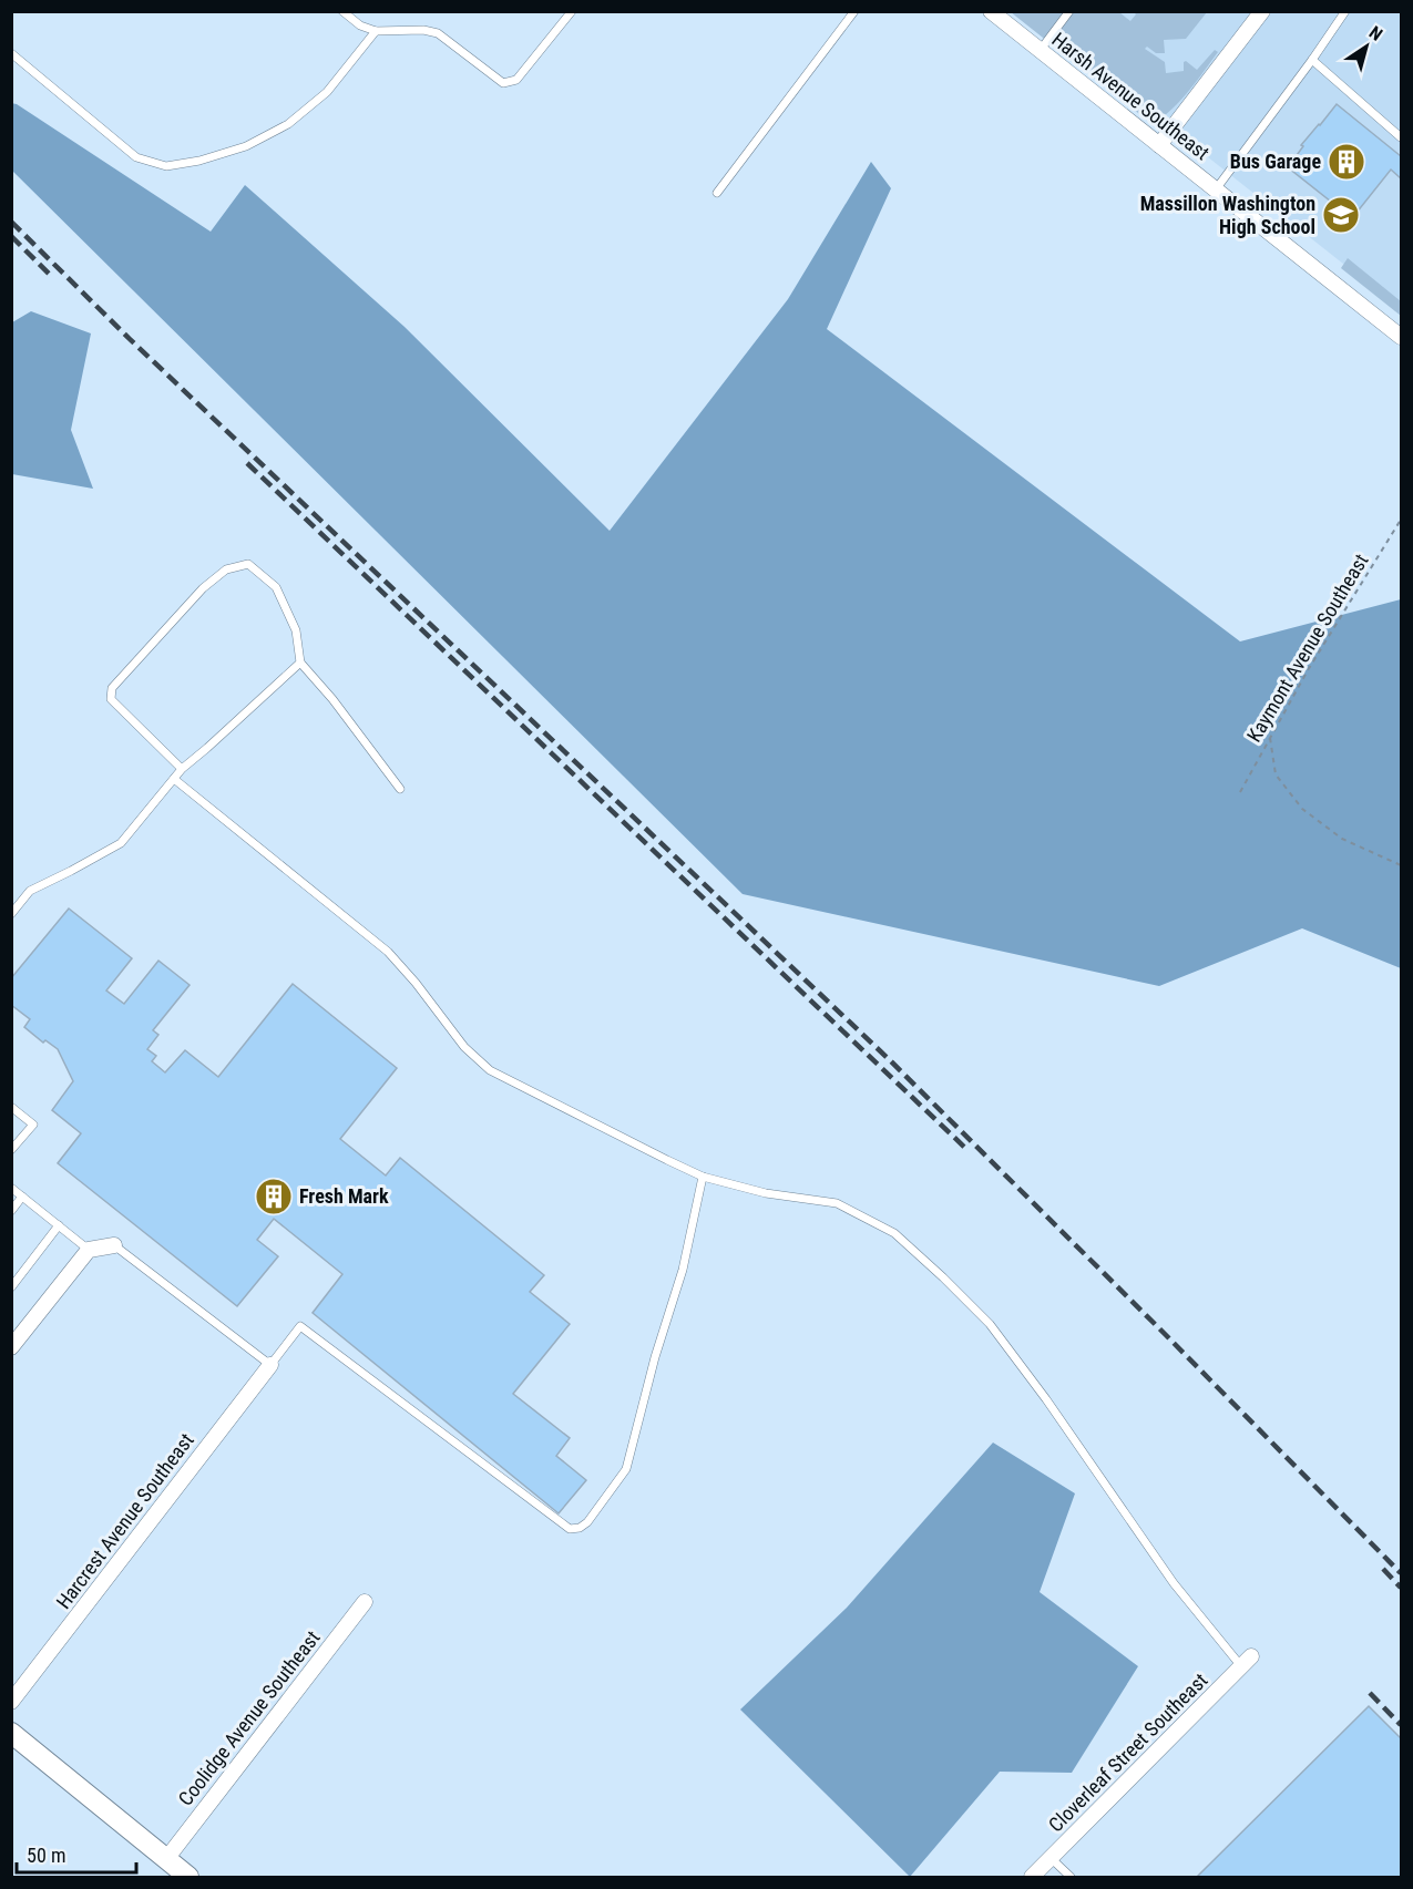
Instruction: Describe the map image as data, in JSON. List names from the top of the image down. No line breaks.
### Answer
{"streets":{"street":["Harsh Avenue Southeast","Harcrest Avenue Southeast","Coolidge Avenue Southeast","Cloverleaf Street Southeast"],"path":["Kaymont Avenue Southeast"]},"places":{"building":["Bus Garage","Fresh Mark"],"school or university":["Massillon Washington High School"]},"scale_bar":"50 m","north":"top right"}
